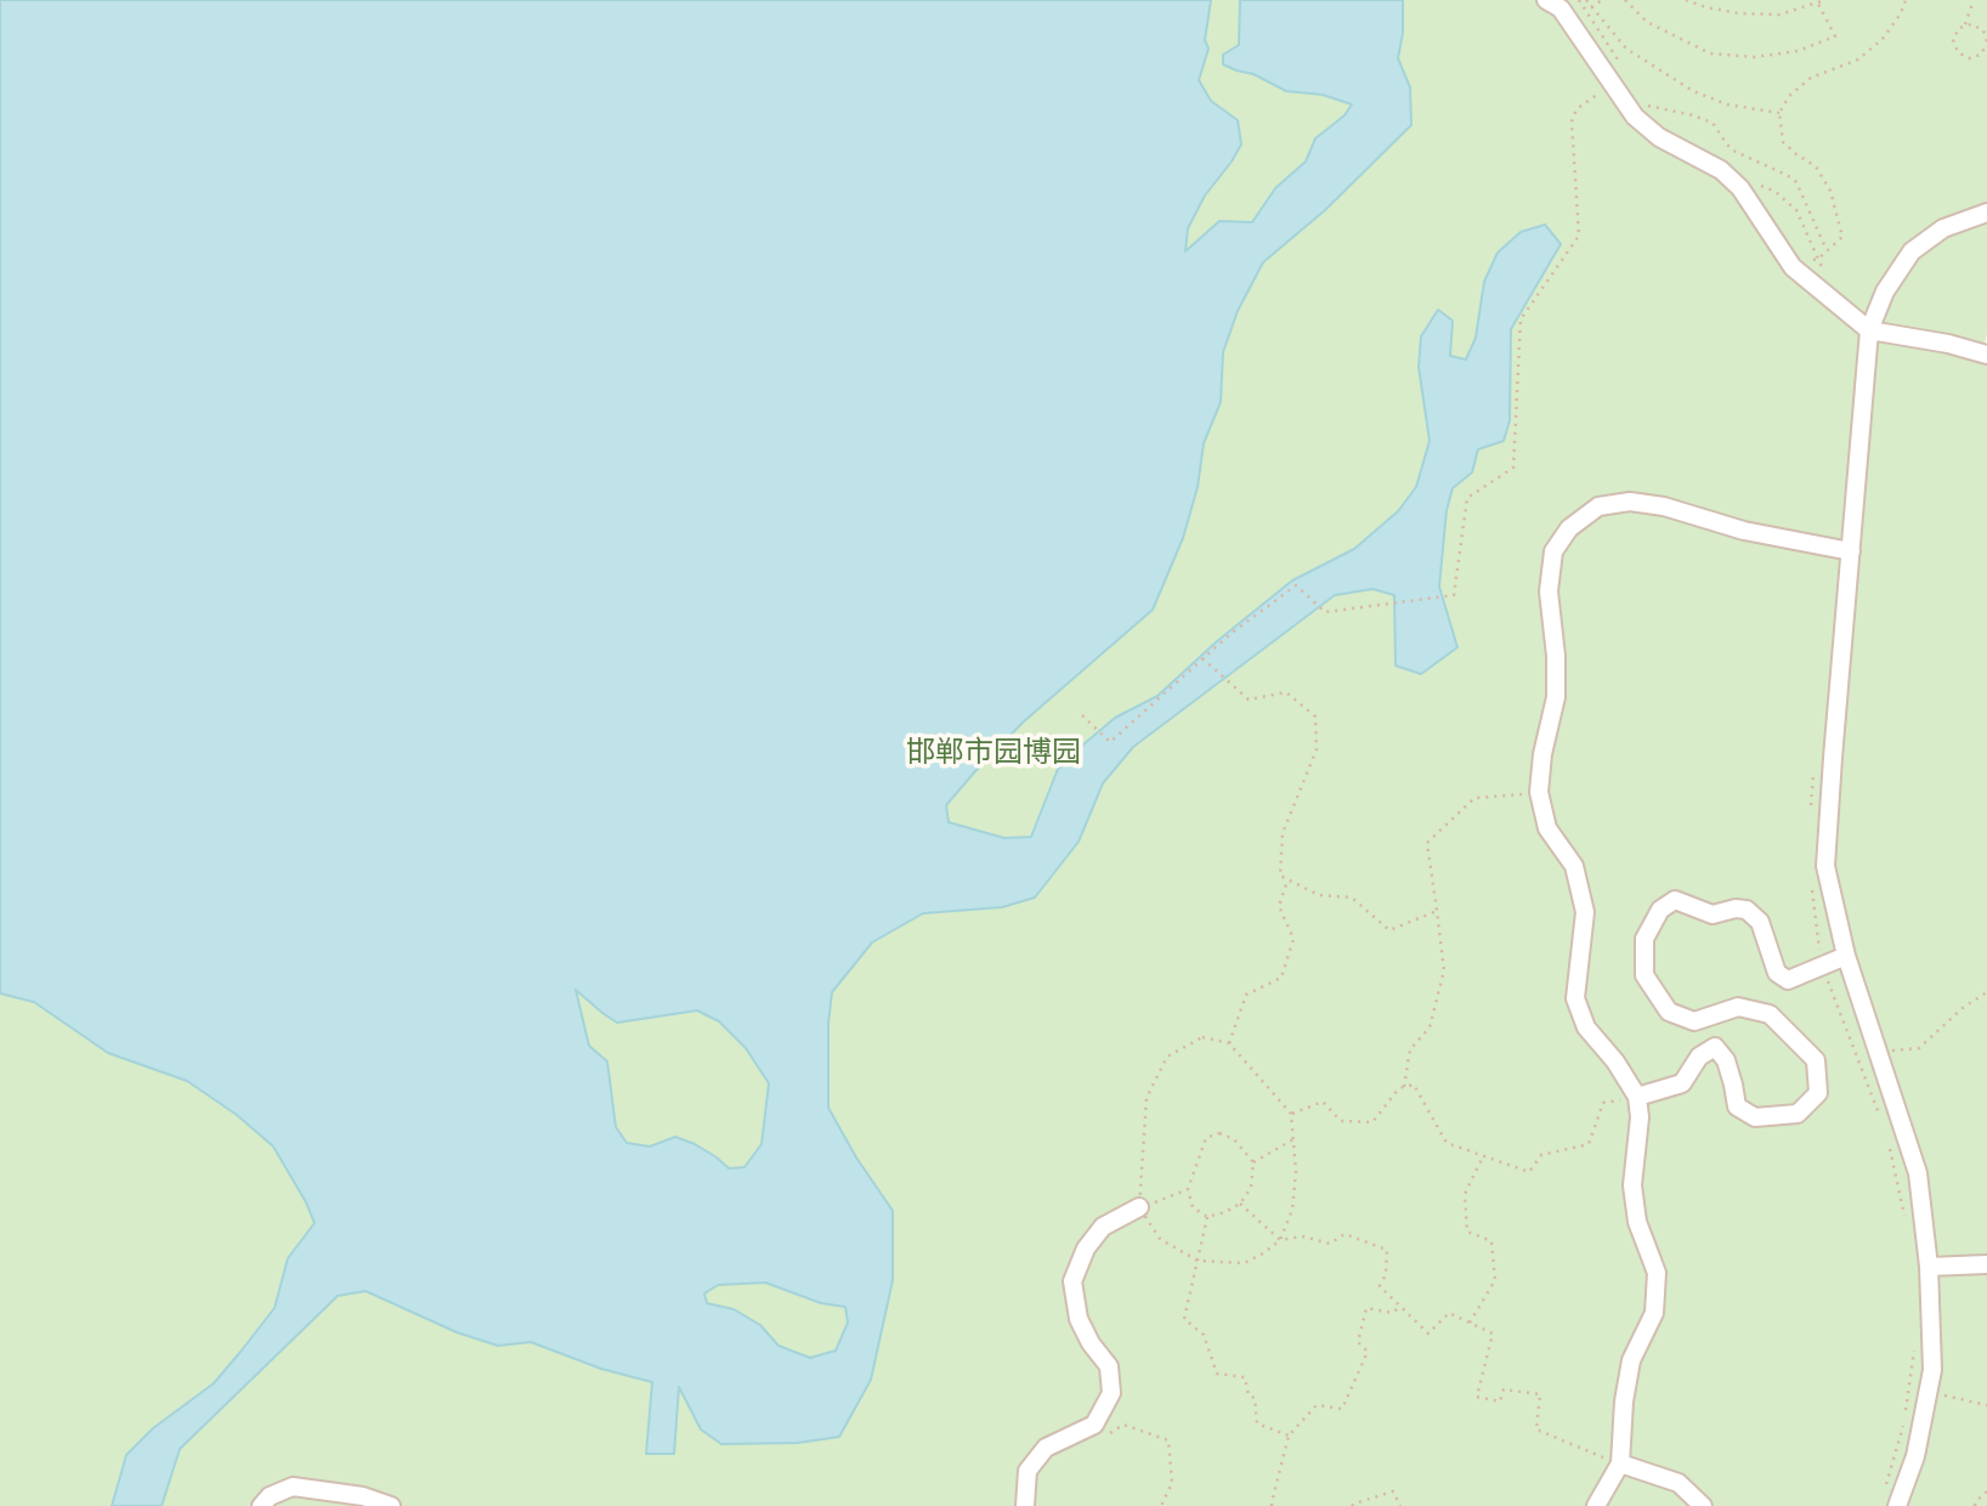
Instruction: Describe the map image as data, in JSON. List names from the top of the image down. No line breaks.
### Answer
{"parks":["邯郸市园博园"]}
